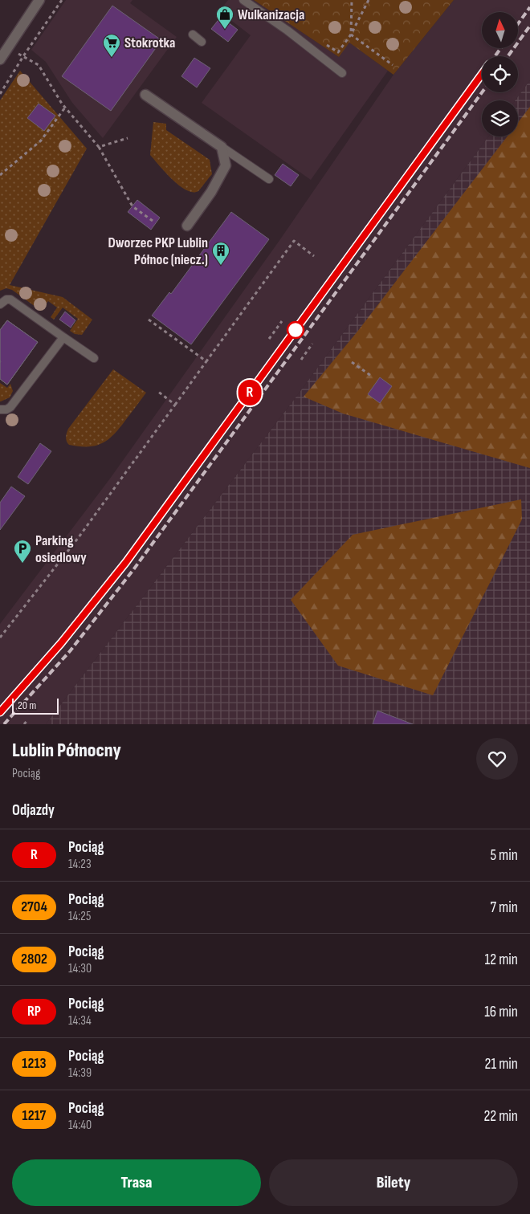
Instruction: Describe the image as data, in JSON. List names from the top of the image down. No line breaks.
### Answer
{"places":{"shop":["Wulkanizacja"],"supermarket":["Stokrotka"],"building":["Dworzec PKP Lublin Północ (niecz.)"],"parking":["Parking osiedlowy"]},"scale_bar":"20 m","north":"top","page":{"on_map":"R","scale":"20 m","heading":[["Lublin Północny","Pociąg"],"Odjazdy"],"list":[{"mark":"R","name":"Pociąg","note":"14:23","value":"5 min"},{"mark":"2704","name":"Pociąg","note":"14:25","value":"7 min"},{"mark":"2802","name":"Pociąg","note":"14:30","value":"12 min"},{"mark":"RP","name":"Pociąg","note":"14:34","value":"16 min"},{"mark":"1213","name":"Pociąg","note":"14:39","value":"21 min"},{"mark":"1217","name":"Pociąg","note":"14:40","value":"22 min"}],"buttons":["Trasa","Bilety"]}}
